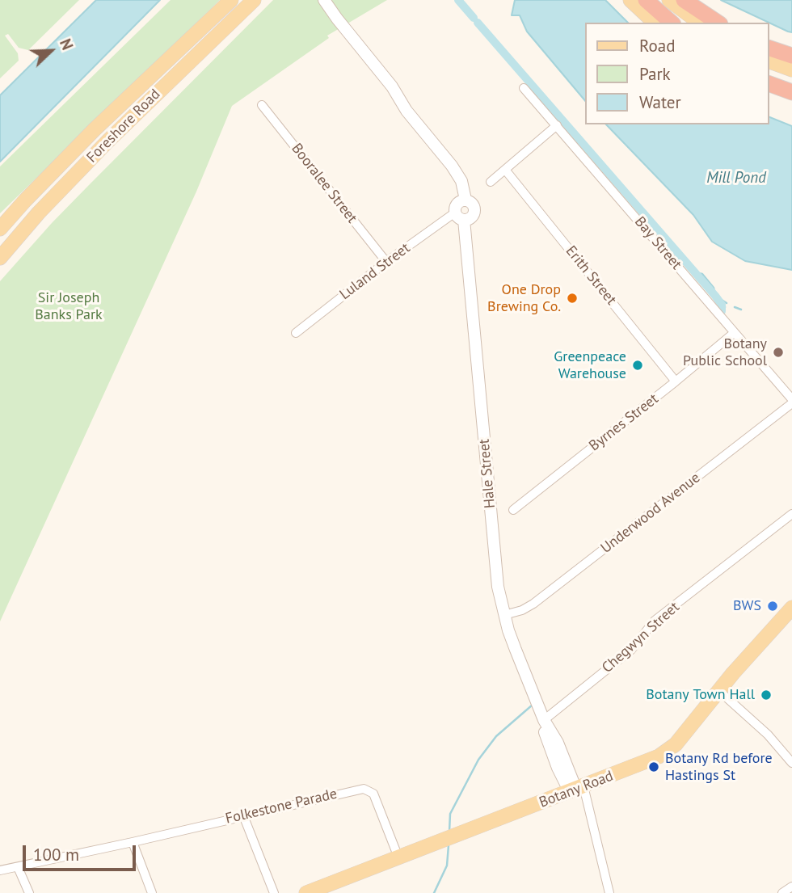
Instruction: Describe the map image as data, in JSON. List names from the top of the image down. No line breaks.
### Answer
{"streets":{"main road":["Foreshore Road","Botany Road"],"street":["Booralee Street","Bay Street","Luland Street","Erith Street","Byrnes Street","Hale Street","Underwood Avenue","Chegwyn Street","Folkestone Parade"]},"crossings":[["Booralee Street","Luland Street"],["Bay Street","Byrnes Street"],["Luland Street","Hale Street"],["Erith Street","Byrnes Street"],["Hale Street","Underwood Avenue"],["Hale Street","Chegwyn Street"],["Hale Street","Botany Road"],["Botany Road","Folkestone Parade"]],"water":["Mill Pond"],"parks":["Sir Joseph Banks Park"],"places":["One Drop Brewing Co.","Botany Public School","Greenpeace Warehouse","BWS","Botany Town Hall","Botany Rd before Hastings St"],"legend":["Road","Park","Water"],"scale_bar":"100 m","north":"top right"}
